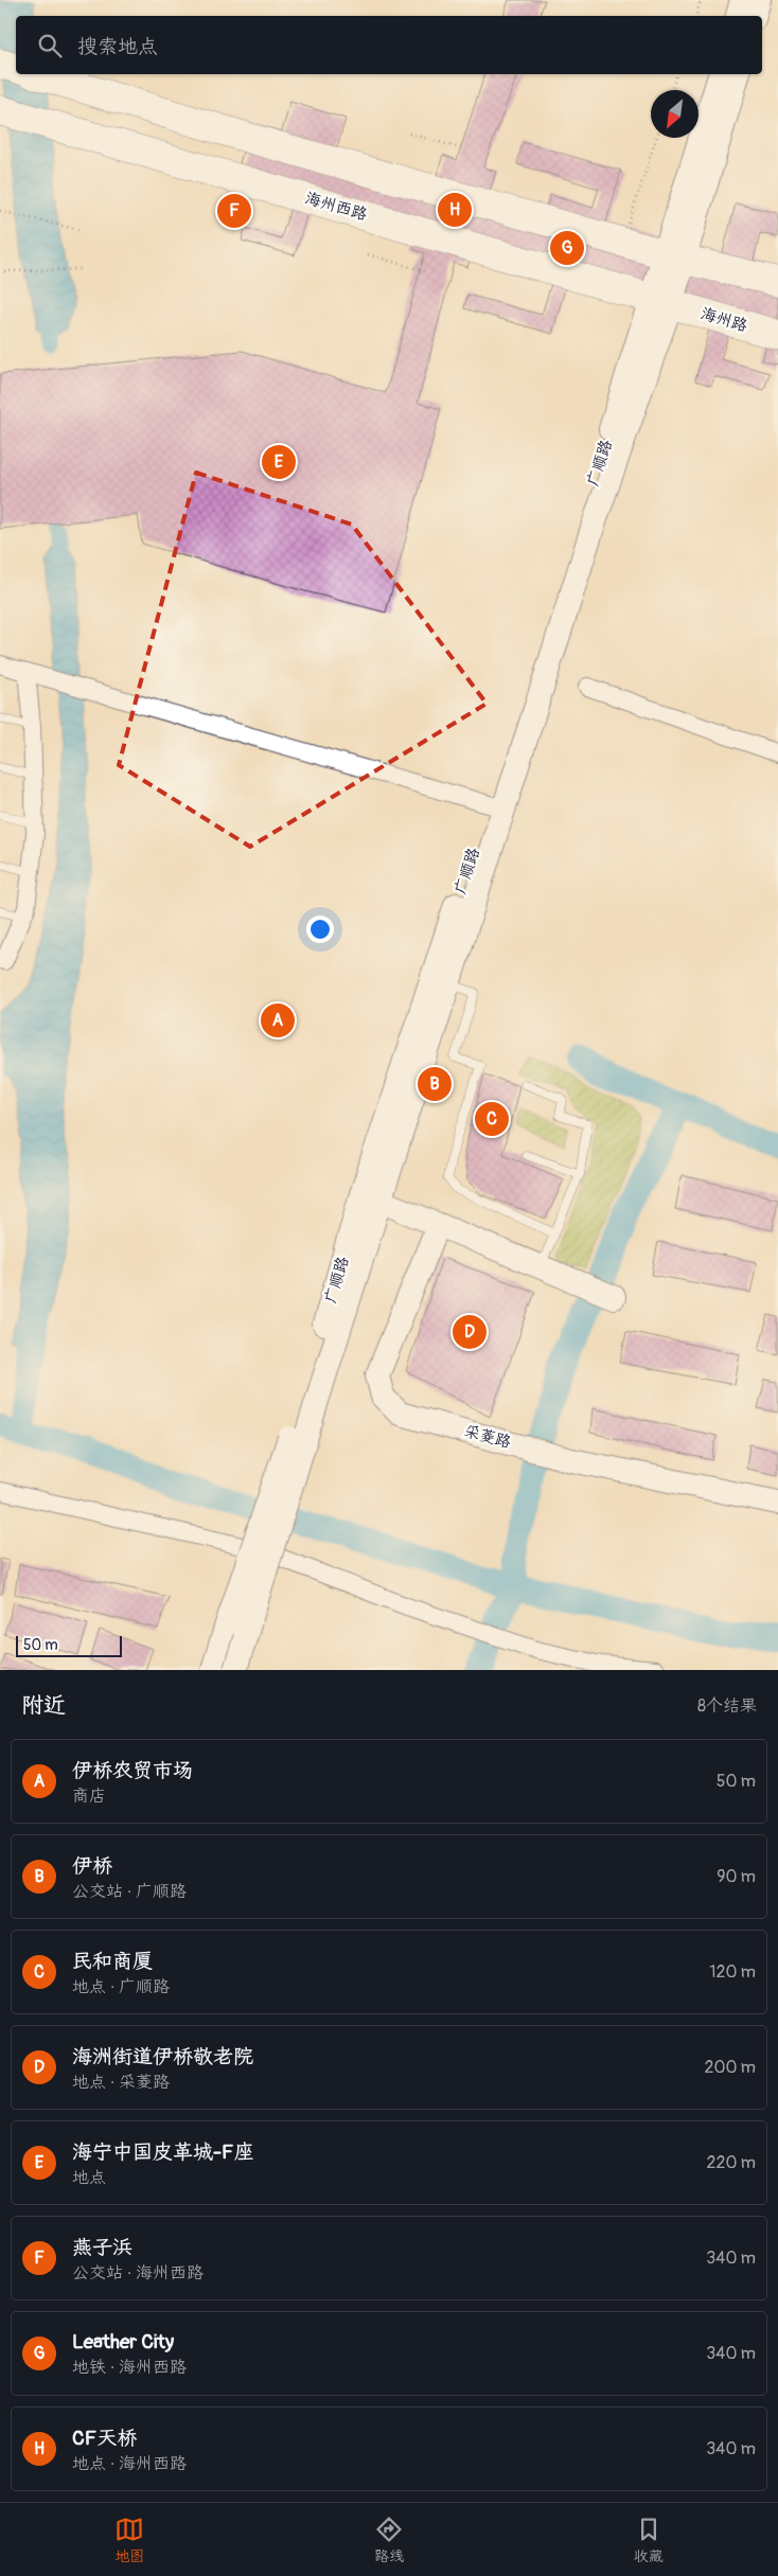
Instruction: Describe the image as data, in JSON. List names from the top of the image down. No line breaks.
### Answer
{"streets":{"highway":["海州西路","海州路"],"main road":["广顺路","采菱路"]},"crossings":[["海州西路","海州路"],["海州西路","广顺路"],["海州路","广顺路"]],"scale_bar":"50 m","north":"bottom left","page":{"search":"搜索地点","pins":["H","F","G","E","A","B","C","D"],"scale":"50 m","heading":["附近","8个结果"],"list":[{"mark":"A","name":"伊桥农贸市场","note":"商店","value":"50 m"},{"mark":"B","name":"伊桥","note":"公交站 · 广顺路","value":"90 m"},{"mark":"C","name":"民和商厦","note":"地点 · 广顺路","value":"120 m"},{"mark":"D","name":"海洲街道伊桥敬老院","note":"地点 · 采菱路","value":"200 m"},{"mark":"E","name":"海宁中国皮革城-F座","note":"地点","value":"220 m"},{"mark":"F","name":"燕子浜","note":"公交站 · 海州西路","value":"340 m"},{"mark":"G","name":"Leather City","note":"地铁 · 海州西路","value":"340 m"},{"mark":"H","name":"CF天桥","note":"地点 · 海州西路","value":"340 m"}],"nav":["地图","路线","收藏"]}}
